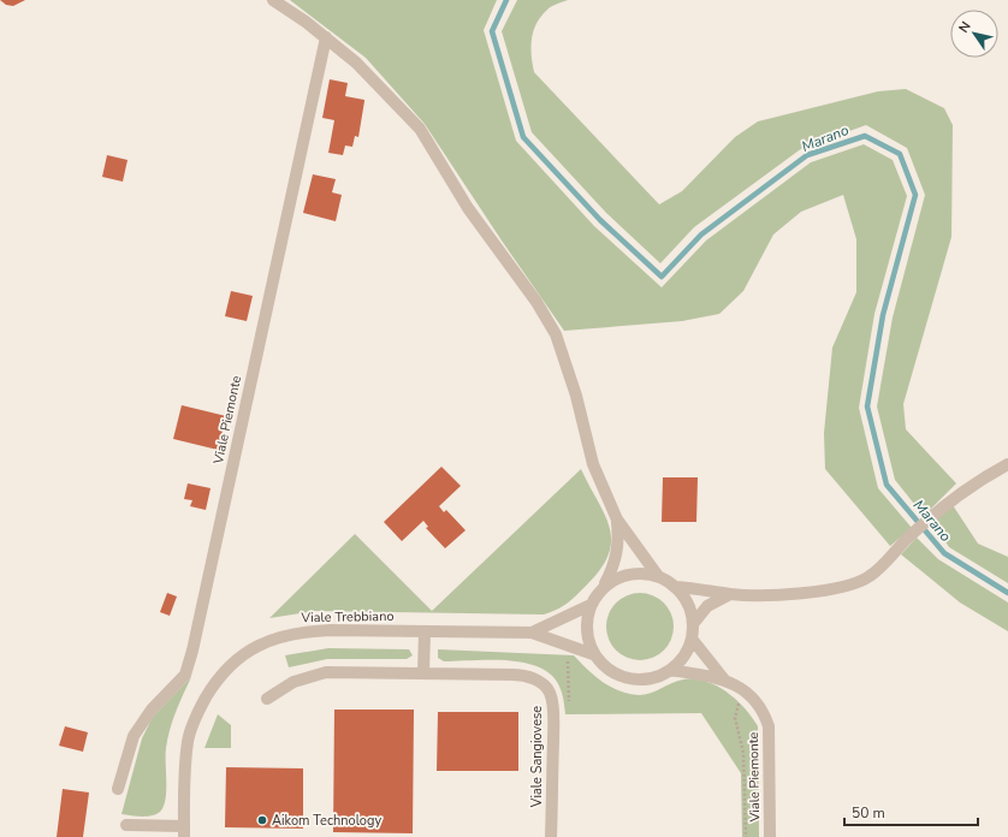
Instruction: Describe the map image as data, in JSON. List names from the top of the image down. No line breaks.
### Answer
{"streets":{"street":["Viale Piemonte","Viale Trebbiano","Viale Sangiovese"]},"crossings":[["Viale Piemonte","Viale Trebbiano"]],"water":["Marano"],"places":["Aikom Technology"],"scale_bar":"50 m","north":"top left"}
